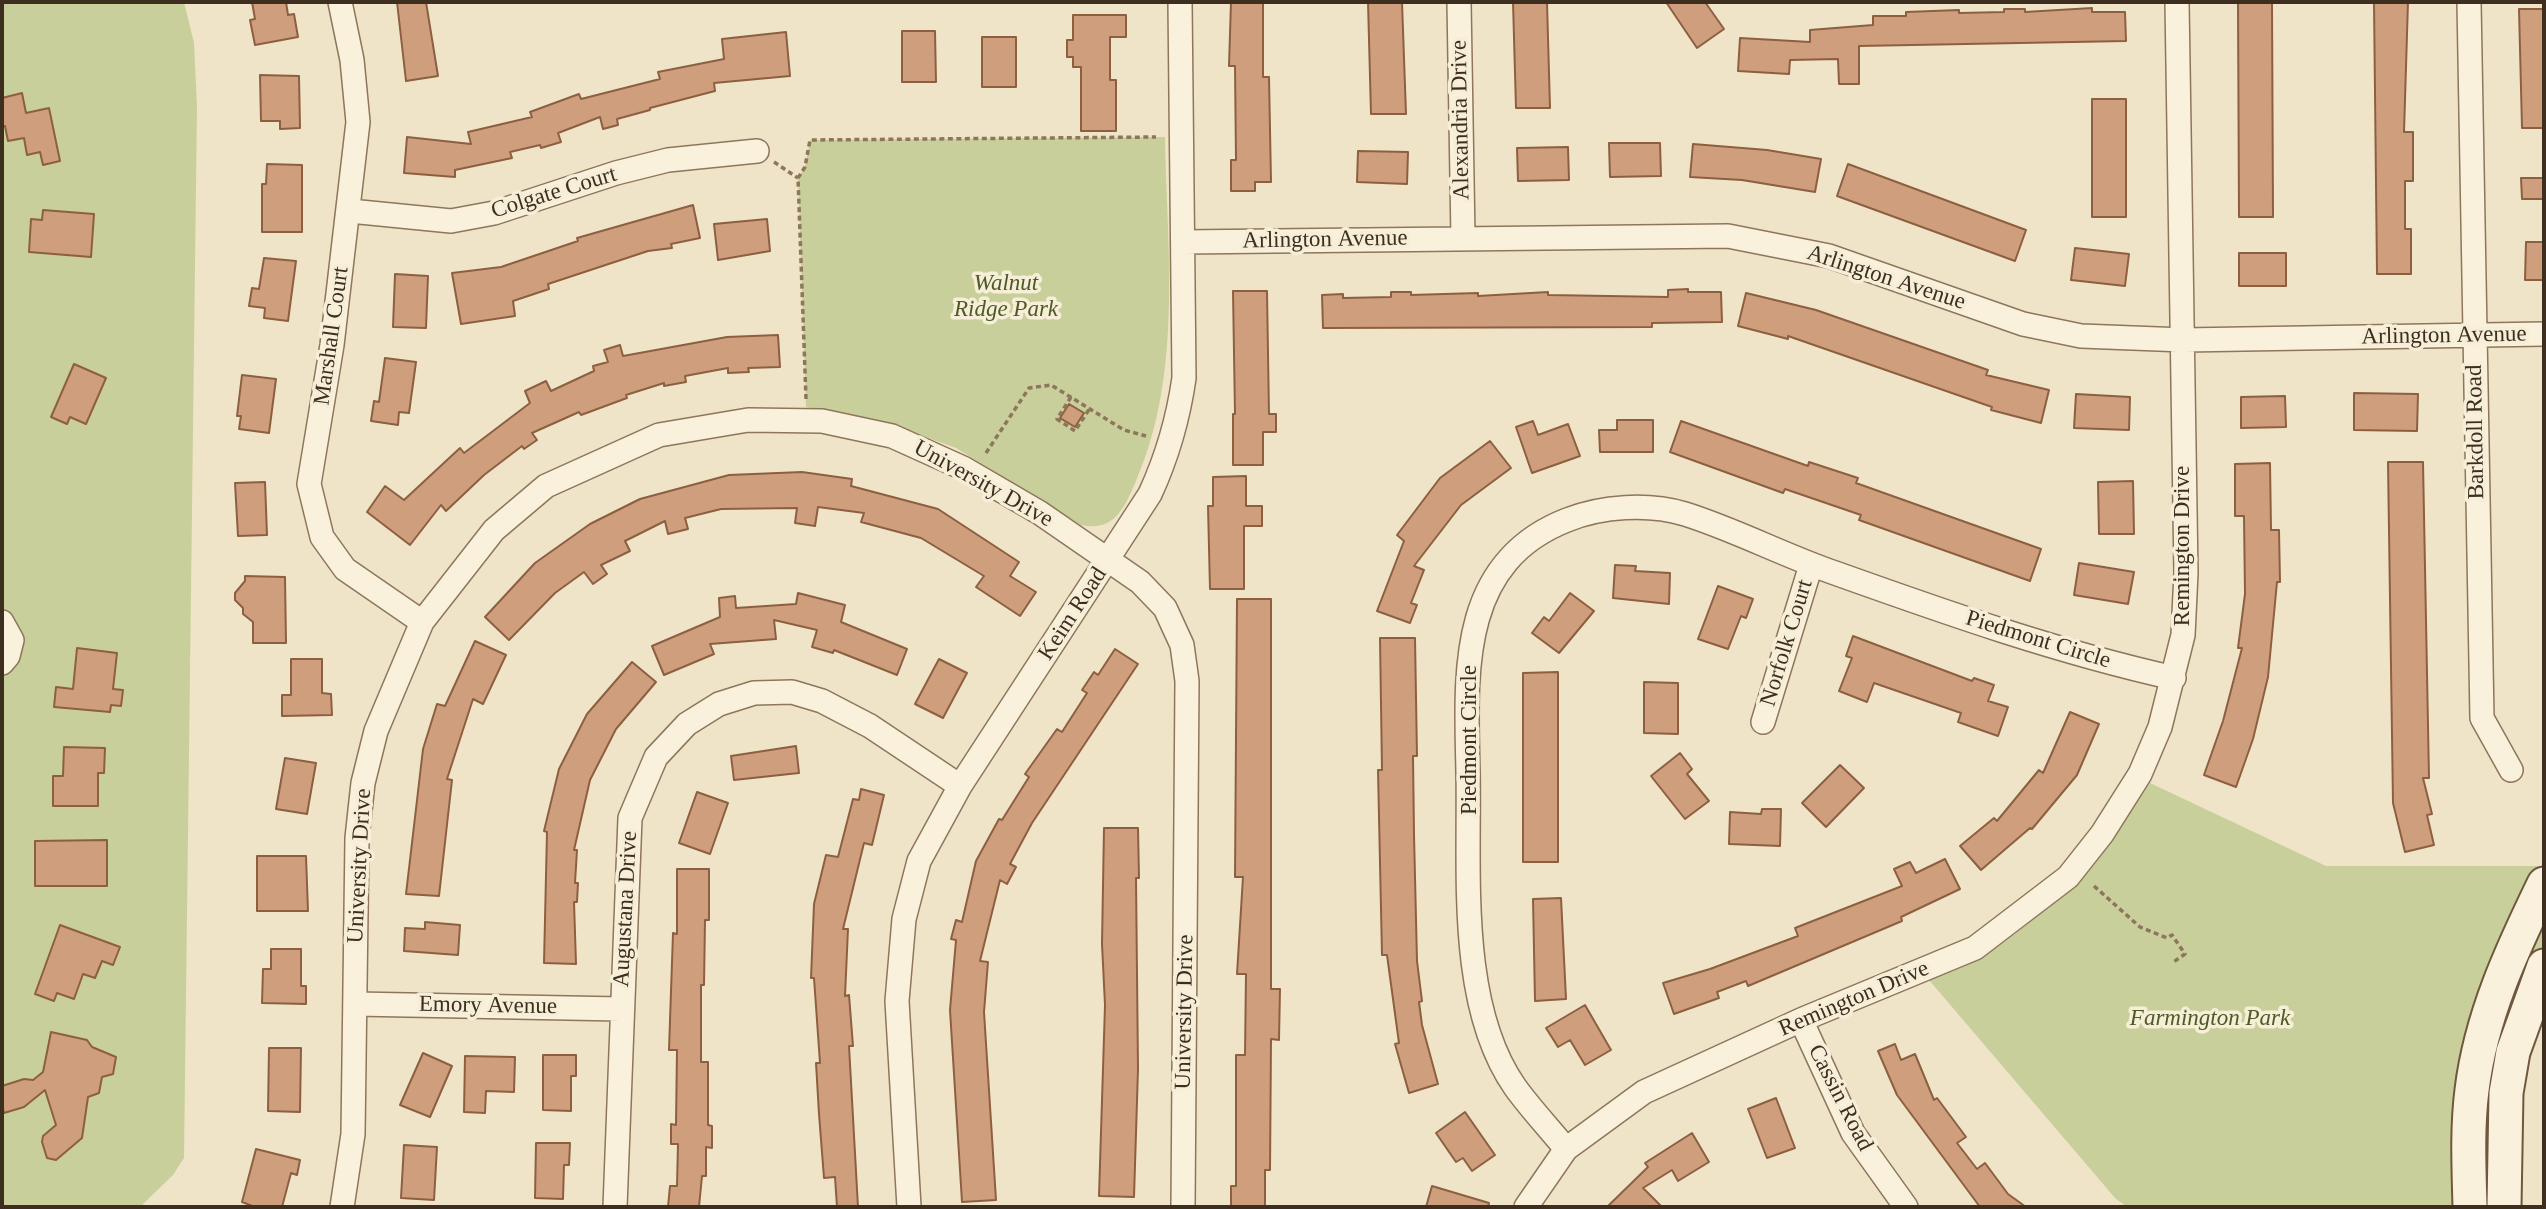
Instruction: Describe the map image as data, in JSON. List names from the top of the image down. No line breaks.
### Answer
{"streets":{"street":["Alexandria Drive","Colgate Court","Arlington Avenue","Marshall Court","Barkdoll Road","University Drive","Remington Drive","Keim Road","Piedmont Circle","Norfolk Court","Augustana Drive","Emory Avenue","Cassin Road"]},"crossings":[["Alexandria Drive","Arlington Avenue"],["Colgate Court","Marshall Court"],["Arlington Avenue","Barkdoll Road"],["Arlington Avenue","Remington Drive"],["Arlington Avenue","Keim Road"],["Marshall Court","University Drive"],["University Drive","Keim Road"],["University Drive","Emory Avenue"],["Remington Drive","Piedmont Circle"],["Remington Drive","Cassin Road"],["Keim Road","Augustana Drive"],["Piedmont Circle","Norfolk Court"],["Augustana Drive","Emory Avenue"]],"parks":["Walnut Ridge Park","Farmington Park"]}
